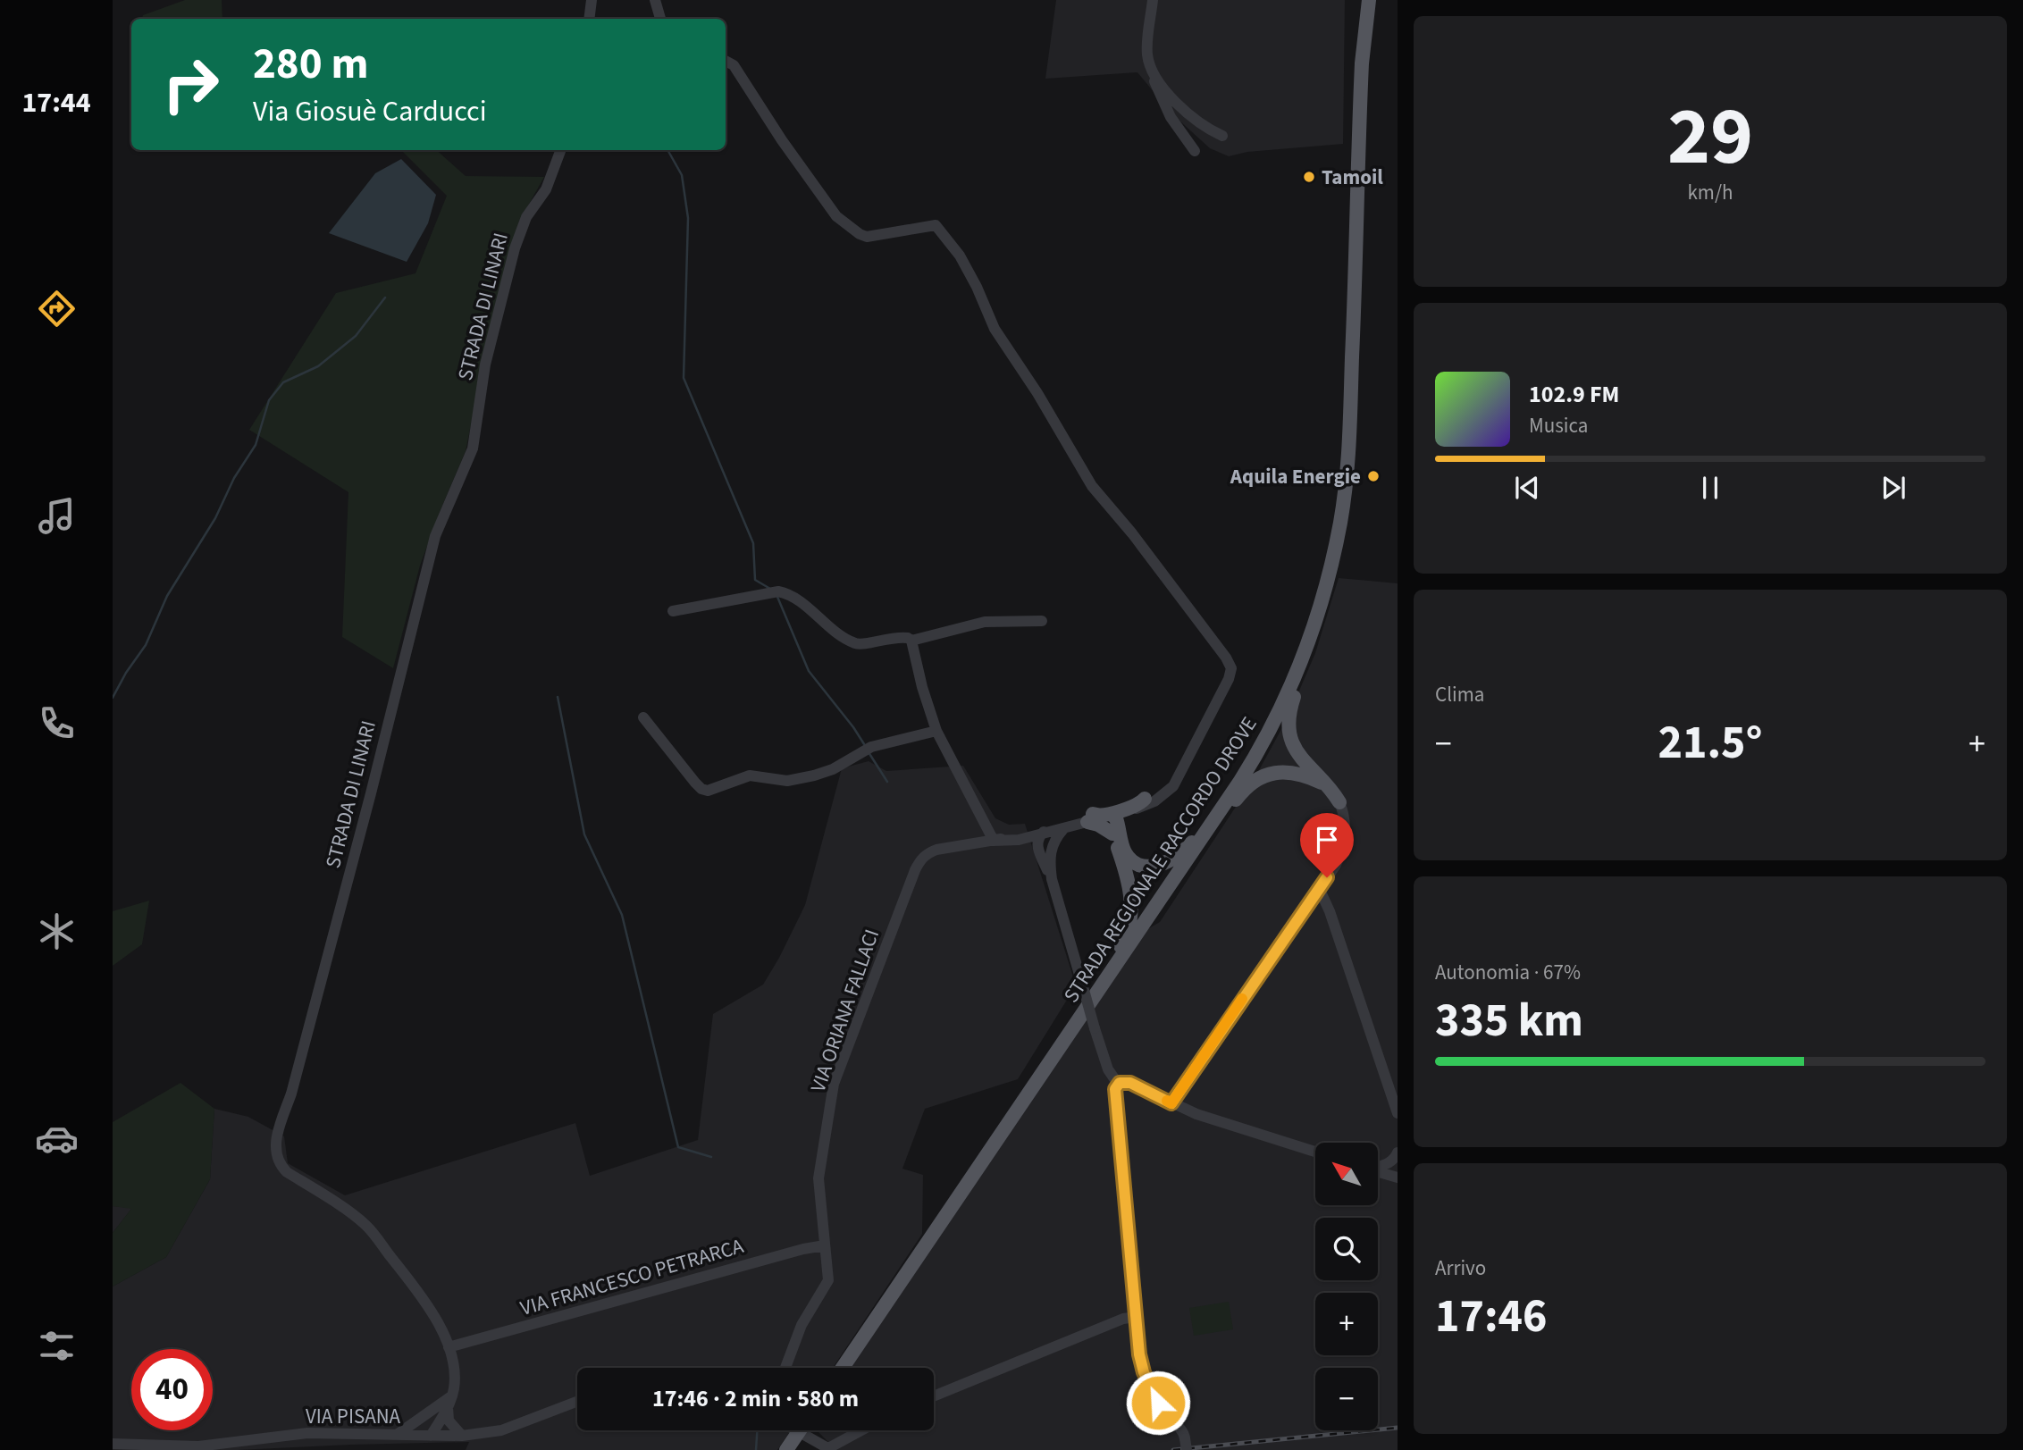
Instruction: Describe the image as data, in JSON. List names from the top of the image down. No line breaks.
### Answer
{"streets":{"main road":["STRADA REGIONALE RACCORDO DROVE"],"street":["STRADA DI LINARI","VIA ORIANA FALLACI","VIA FRANCESCO PETRARCA","VIA PISANA"]},"crossings":[["STRADA DI LINARI","VIA FRANCESCO PETRARCA"],["STRADA DI LINARI","VIA PISANA"],["VIA ORIANA FALLACI","VIA FRANCESCO PETRARCA"]],"places":["Tamoil","Aquila Energie"],"north":"top left","page":{"tabs":"17:44","tile":[["29","km/h"],"Clima",["Autonomia · 67%","335 km"],["Arrivo","17:46"]],"turn":["280 m","Via Giosuè Carducci"],"song":["102.9 FM","Musica"],"heat":["−","21.5°","+"],"map_buttons":["+","−"],"limit":"40","trip":"17:46 · 2 min · 580 m"}}
